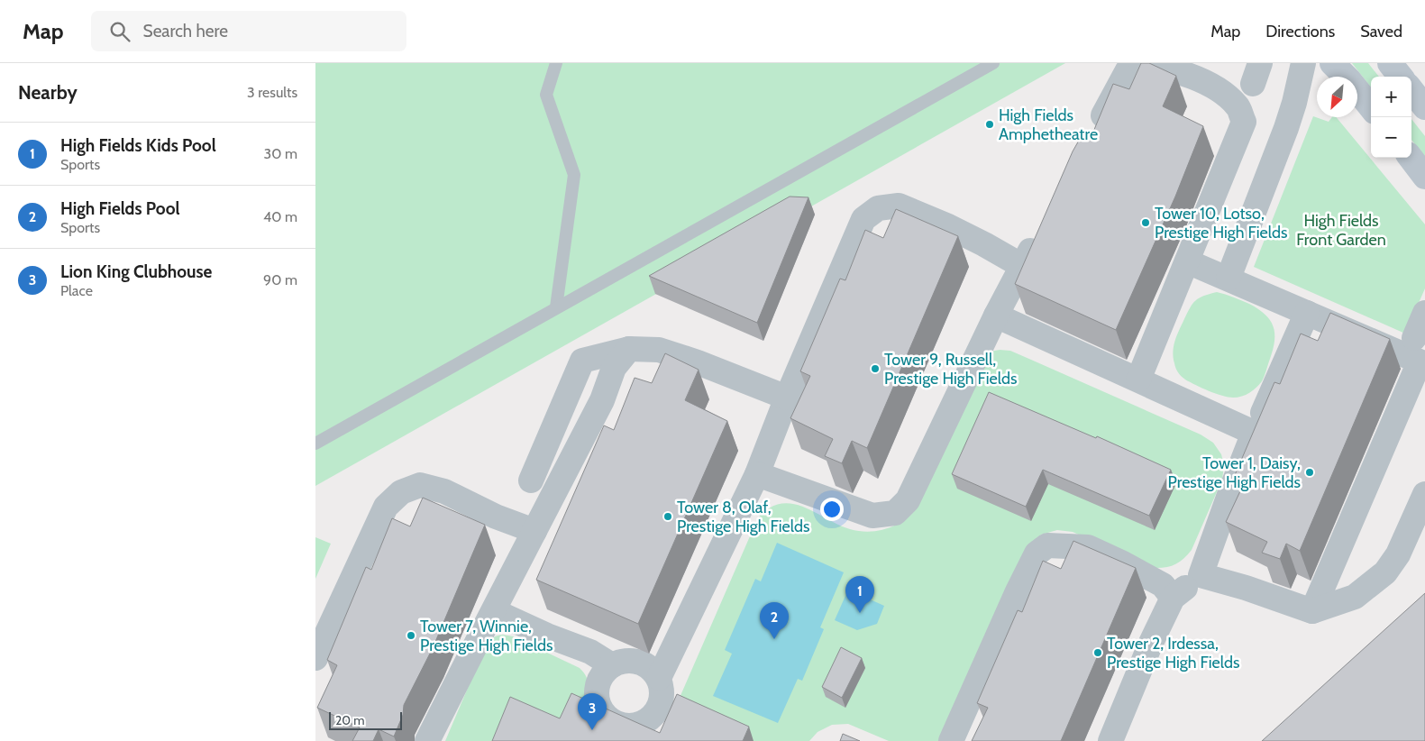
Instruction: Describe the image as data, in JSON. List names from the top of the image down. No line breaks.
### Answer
{"parks":["High Fields Front Garden"],"places":["High Fields Amphetheatre","Tower 10, Lotso, Prestige High Fields","Tower 9, Russell, Prestige High Fields","Tower 1, Daisy, Prestige High Fields","Tower 8, Olaf, Prestige High Fields","Tower 7, Winnie, Prestige High Fields","Tower 2, Irdessa, Prestige High Fields"],"scale_bar":"20 m","north":"bottom left","page":{"header":"Map","search":"Search here","nav":["Map","Directions","Saved"],"heading":["Nearby","3 results"],"map_buttons":["+","−"],"list":[{"mark":"1","name":"High Fields Kids Pool","note":"Sports","value":"30 m"},{"mark":"2","name":"High Fields Pool","note":"Sports","value":"40 m"},{"mark":"3","name":"Lion King Clubhouse","note":"Place","value":"90 m"}],"pins":["1","2","3"],"scale":"20 m"}}
